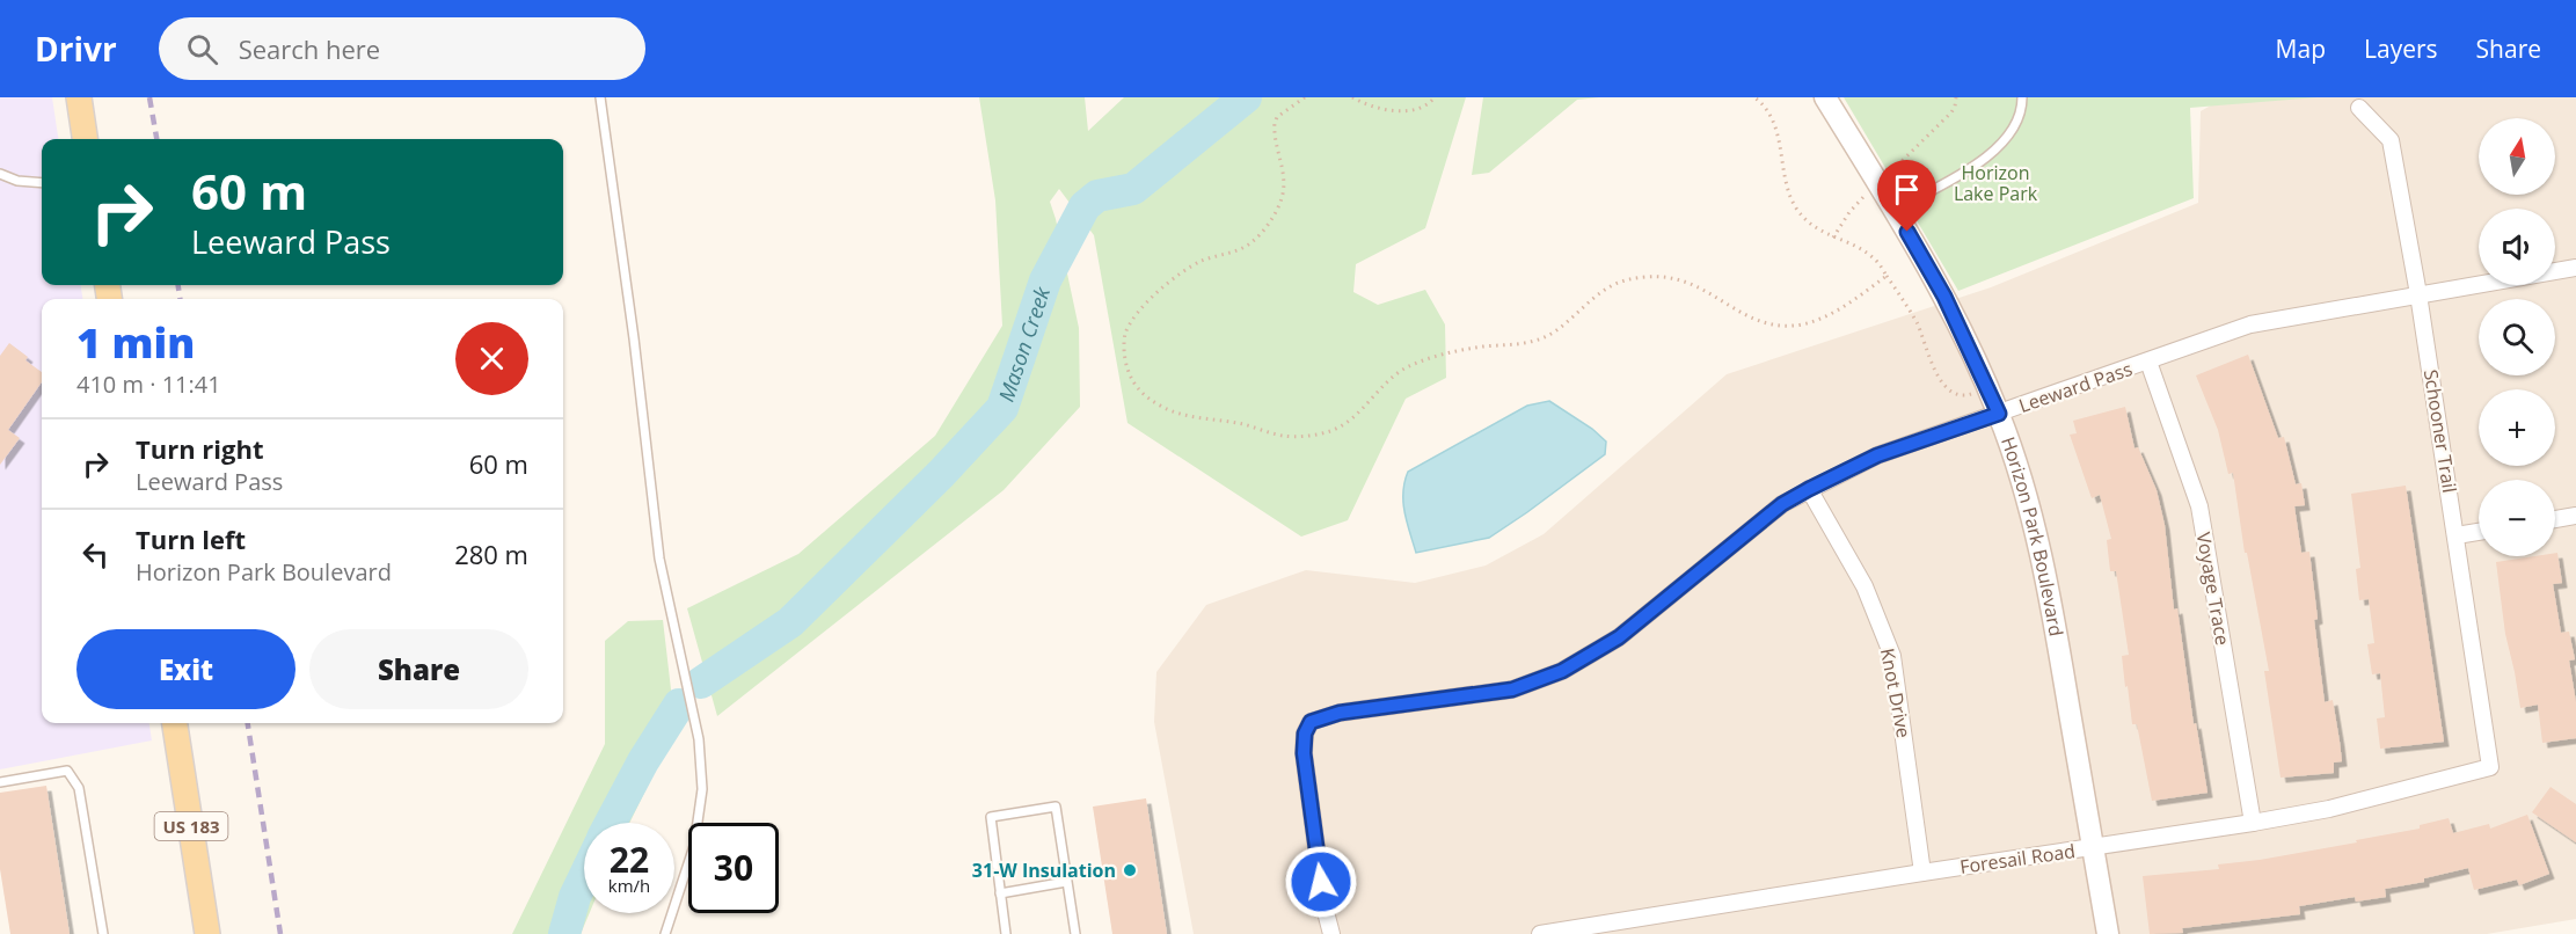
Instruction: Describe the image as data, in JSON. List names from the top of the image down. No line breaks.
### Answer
{"streets":{"main road":["US 183"],"street":["Leeward Pass","Schooner Trail","Horizon Park Boulevard","Voyage Trace","Knot Drive","Foresail Road"]},"crossings":[["Leeward Pass","Schooner Trail"],["Leeward Pass","Horizon Park Boulevard"],["Leeward Pass","Voyage Trace"],["Leeward Pass","Knot Drive"],["Schooner Trail","Foresail Road"],["Horizon Park Boulevard","Foresail Road"],["Voyage Trace","Foresail Road"],["Knot Drive","Foresail Road"]],"water":["Mason Creek"],"parks":["Horizon Lake Park"],"places":["31-W Insulation"],"north":"top","page":{"header":"Drivr","search":"Search here","nav":["Map","Layers","Share"],"map_buttons":["+","−"],"turn":["60 m","Leeward Pass"],"heading":["1 min","410 m · 11:41"],"list":[{"name":"Turn right","note":"Leeward Pass","value":"60 m"},{"name":"Turn left","note":"Horizon Park Boulevard","value":"280 m"}],"buttons":["Exit","Share"],"speed":"22 km/h","limit":"30"}}
